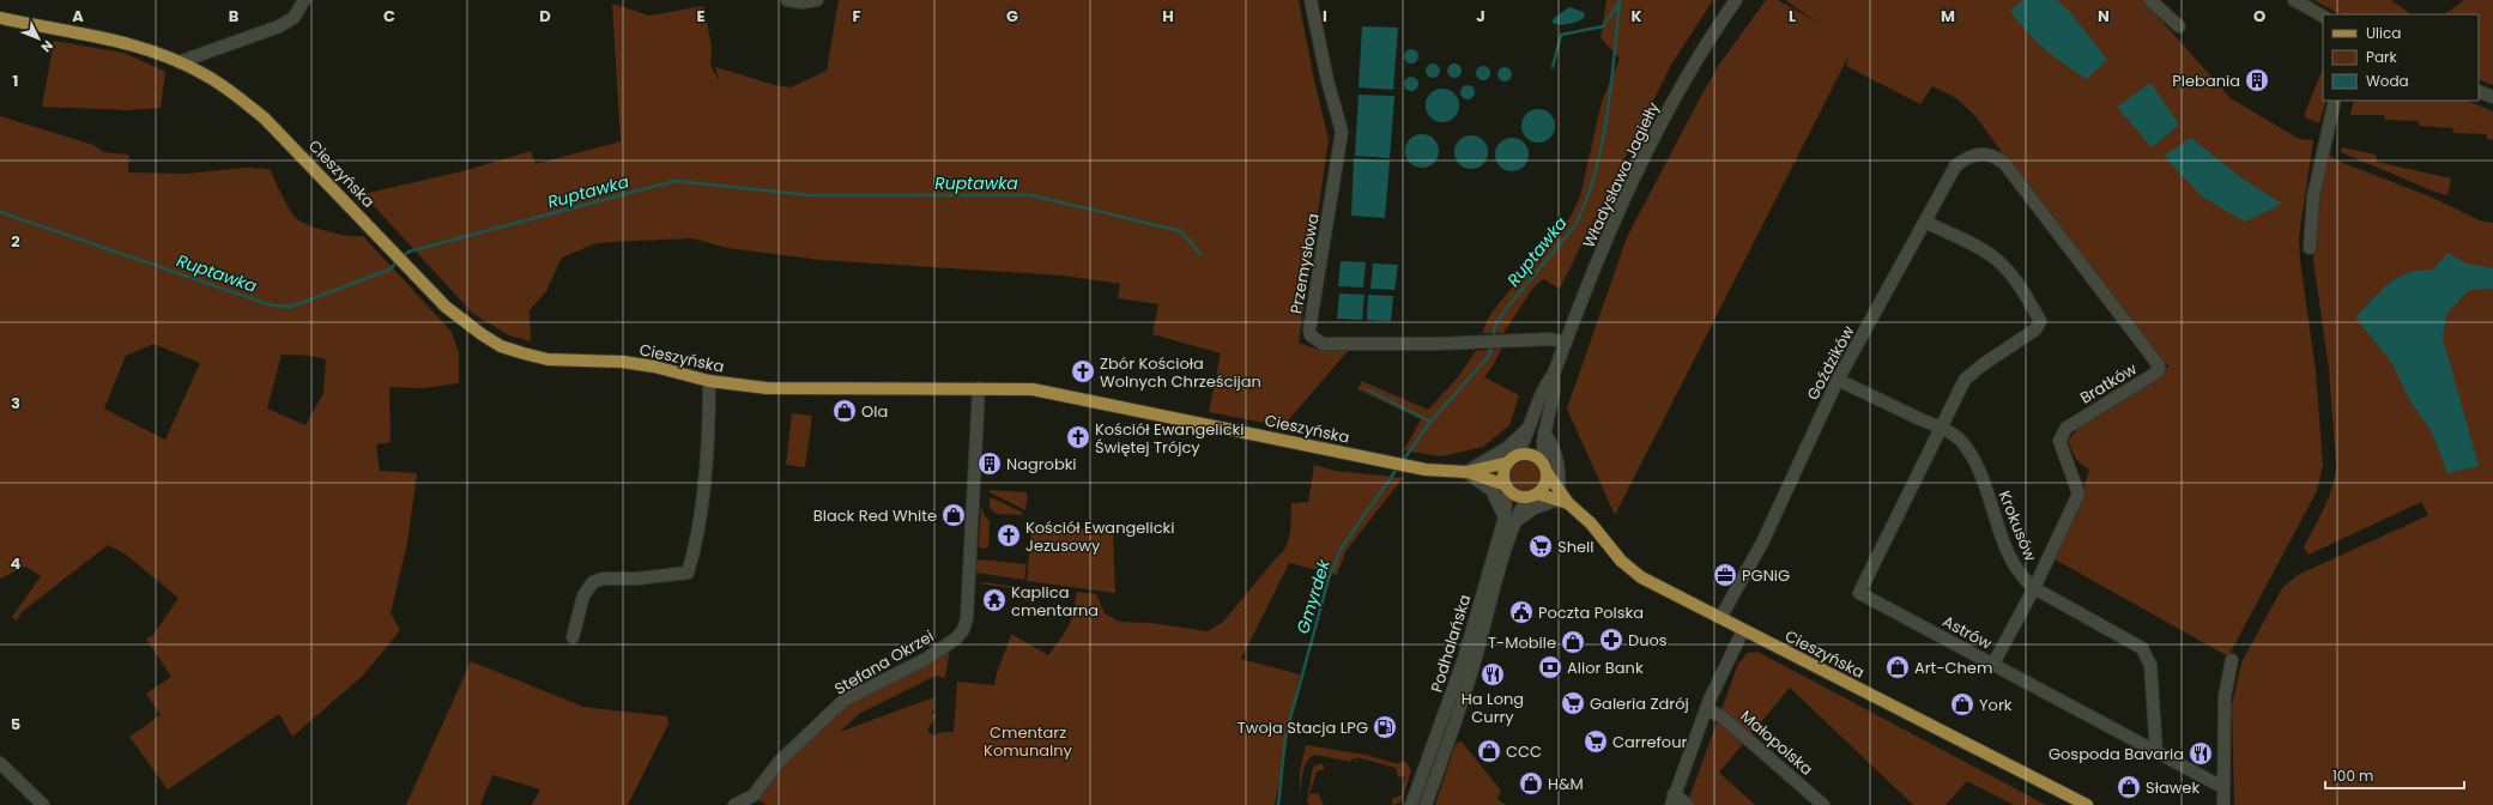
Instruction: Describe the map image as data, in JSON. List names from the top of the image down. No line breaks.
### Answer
{"streets":{"main road":["Cieszyńska"],"street":["Władysława Jagiełły","Przemysłowa","Goździków","Bratków","Krokusów","Astrów","Podhalańska","Stefana Okrzei","Małopolska"]},"crossings":[["Cieszyńska","Władysława Jagiełły"],["Cieszyńska","Goździków"],["Cieszyńska","Podhalańska"],["Cieszyńska","Stefana Okrzei"],["Władysława Jagiełły","Przemysłowa"],["Władysława Jagiełły","Podhalańska"],["Goździków","Bratków"],["Goździków","Krokusów"],["Bratków","Krokusów"],["Bratków","Astrów"],["Krokusów","Astrów"]],"water":["Ruptawka","Gmyrdek"],"parks":["Cmentarz Komunalny"],"places":{"building":["Plebania","Nagrobki"],"church":["Zbór Kościoła Wolnych Chrześcijan","Kościół Ewangelicki Świętej Trójcy","Kościół Ewangelicki Jezusowy"],"shop":["Ola","Black Red White","T-Mobile","Art-Chem","York","CCC","H&M","Sławek"],"supermarket":["Shell","Galeria Zdrój","Carrefour"],"office":["PGNiG"],"temple":["Kaplica cmentarna"],"public building":["Poczta Polska"],"pharmacy":["Duos"],"bank":["Alior Bank"],"restaurant":["Ha Long Curry","Gospoda Bavaria"],"fuel station":["Twoja Stacja LPG"]},"legend":["Ulica","Park","Woda"],"scale_bar":"100 m","north":"bottom right","grid":{"columns":["A","B","C","D","E","F","G","H","I","J","K","L","M","N","O"],"rows":["1","2","3","4","5"]}}
